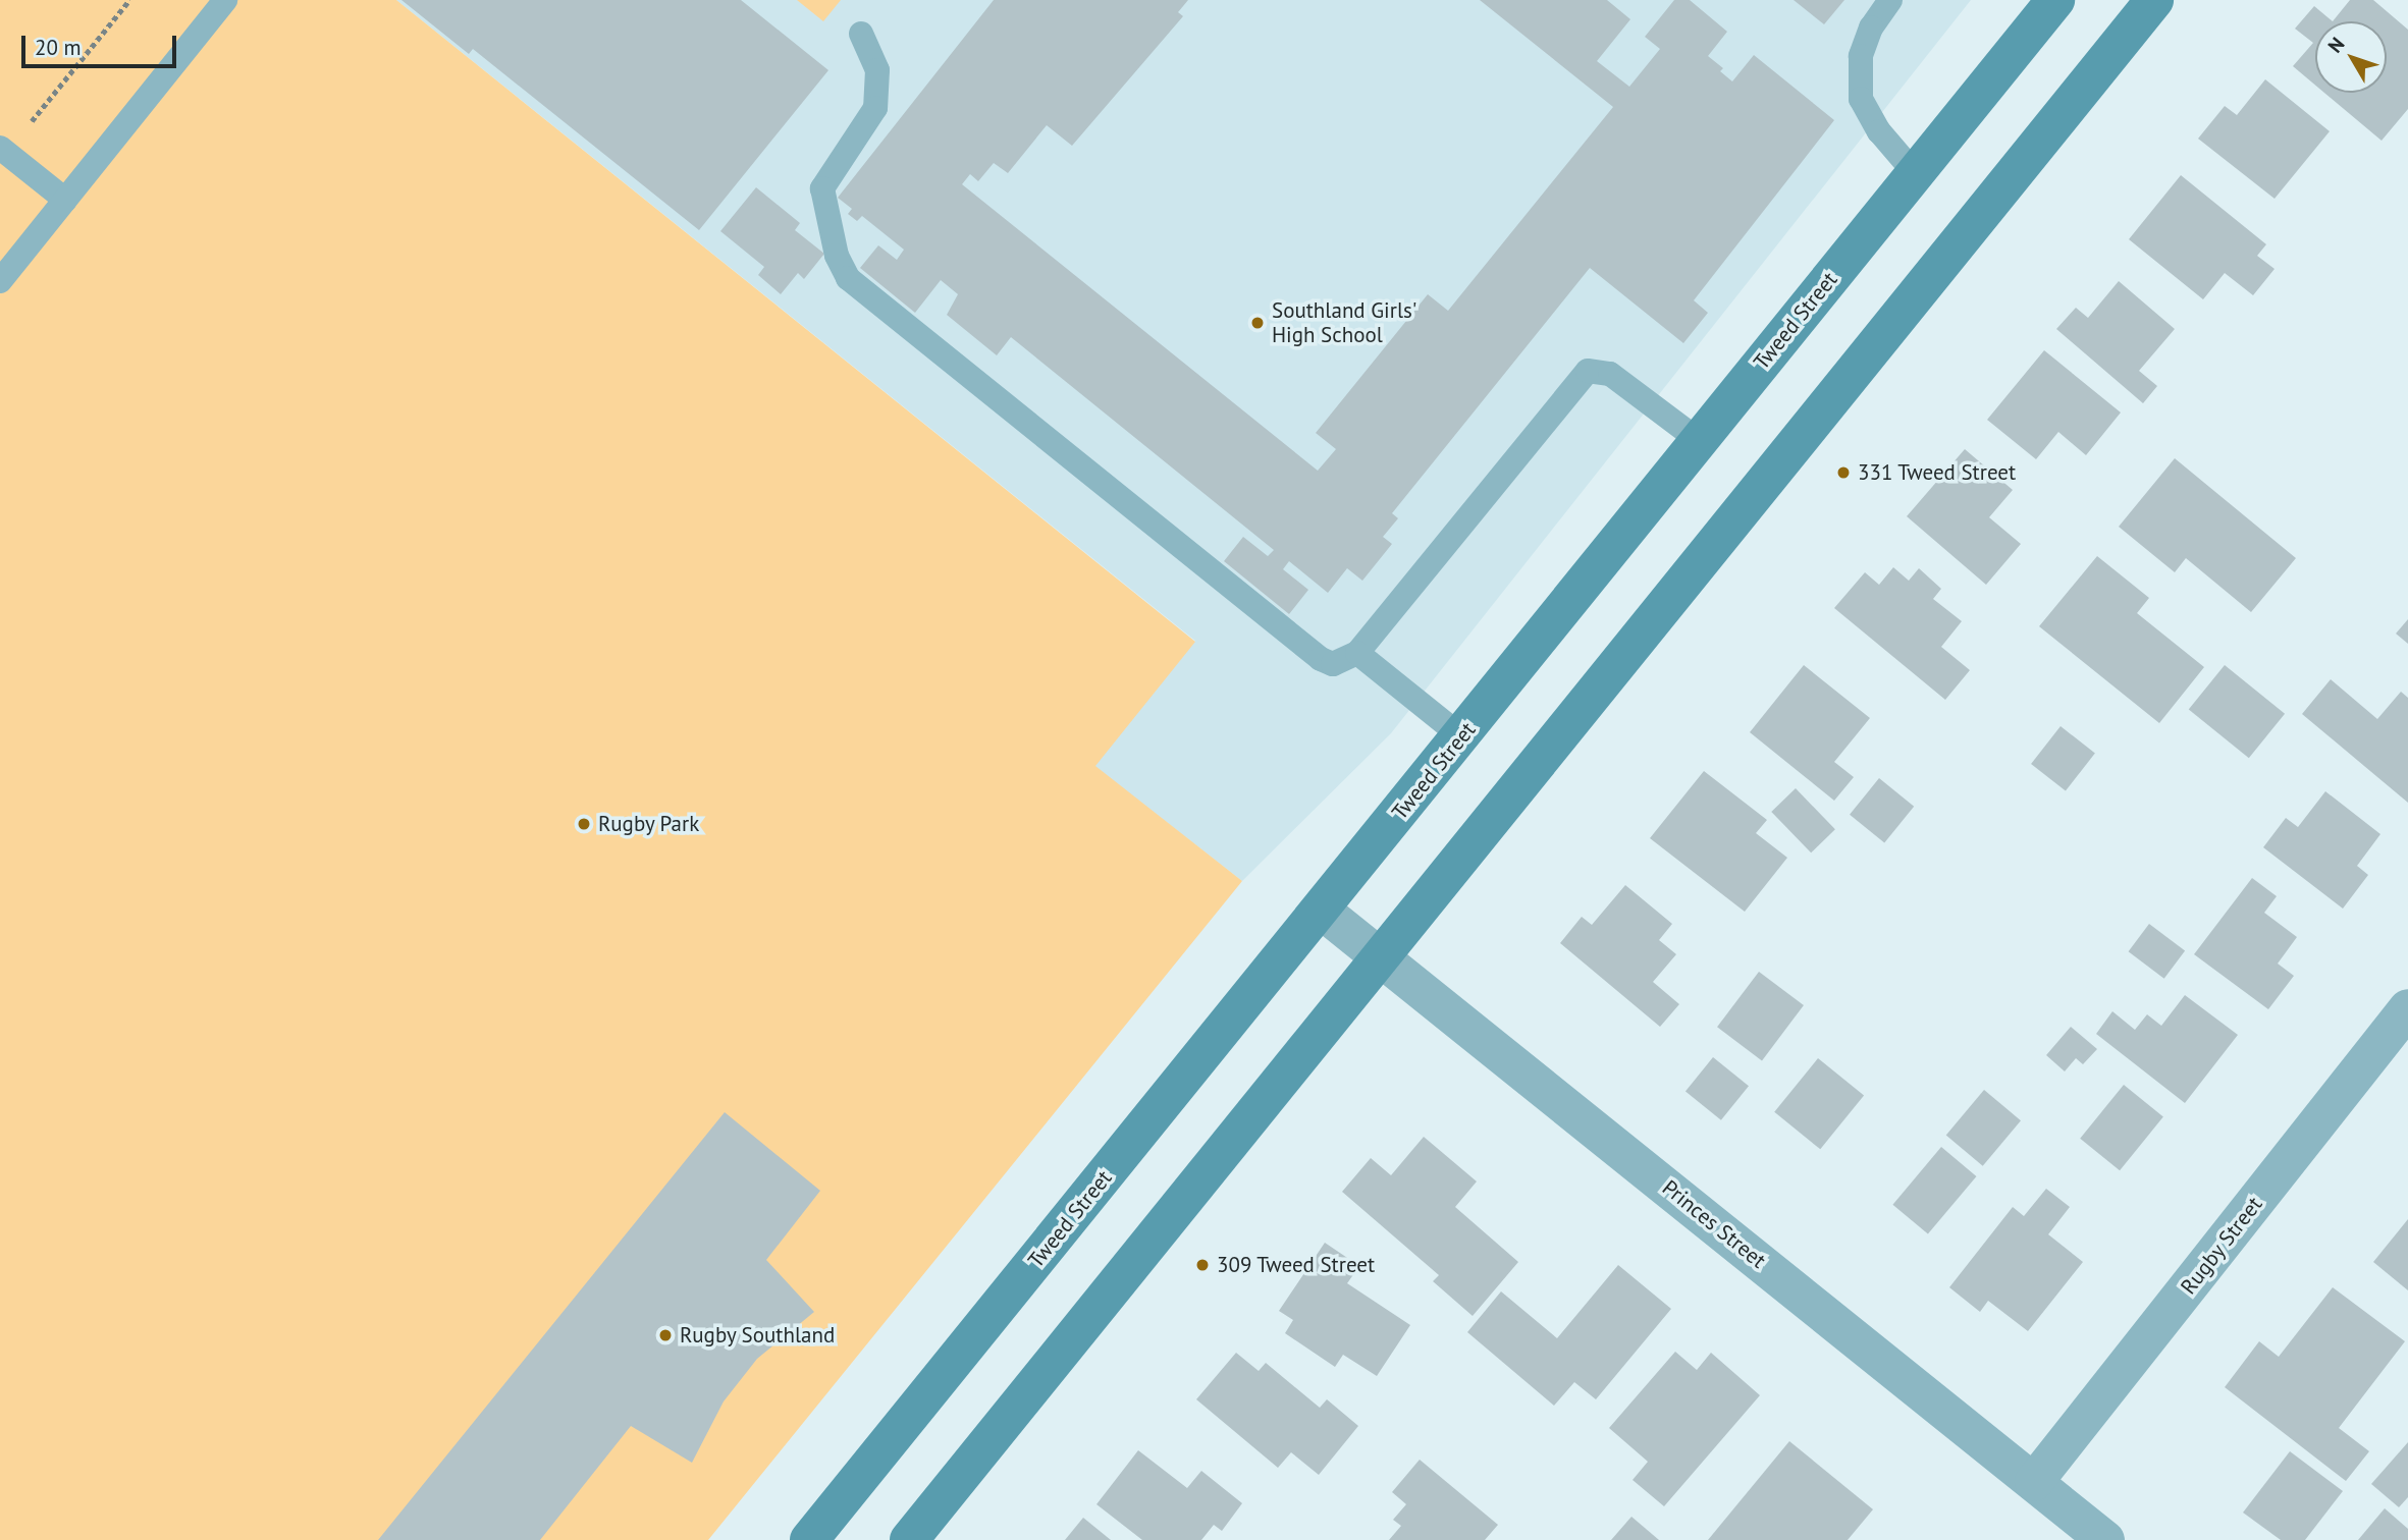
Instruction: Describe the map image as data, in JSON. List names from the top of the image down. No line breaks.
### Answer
{"streets":{"main road":["Tweed Street"],"street":["Princes Street","Rugby Street"]},"crossings":[["Tweed Street","Princes Street"],["Princes Street","Rugby Street"]],"places":["Southland Girls' High School","331 Tweed Street","Rugby Park","309 Tweed Street","Rugby Southland"],"scale_bar":"20 m","north":"top left"}
